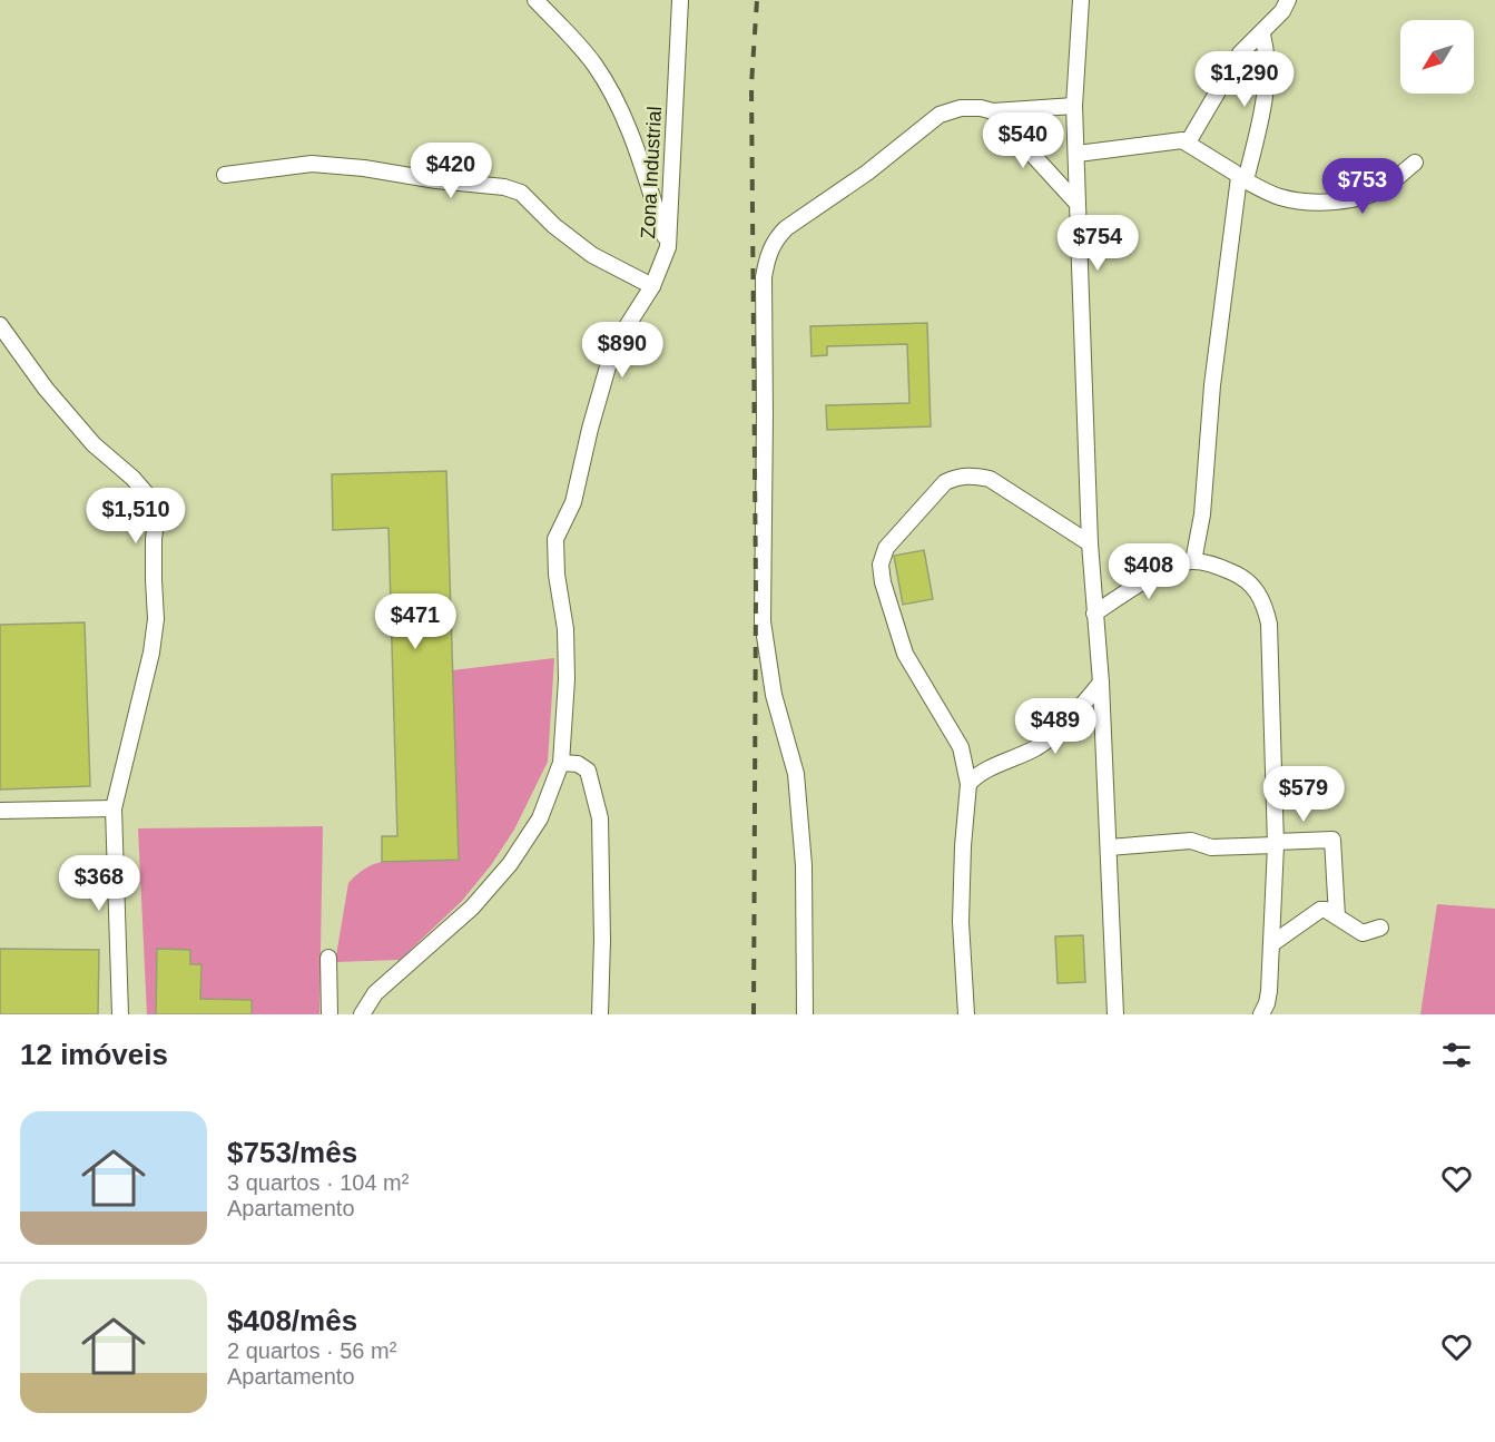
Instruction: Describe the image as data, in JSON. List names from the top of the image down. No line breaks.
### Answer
{"streets":{"street":["Zona Industrial"]},"north":"bottom left","page":{"price":["$1,290","$540","$420","$753","$754","$890","$1,510","$408","$471","$489","$579","$368"],"heading":"12 imóveis","list":[{"name":"$753/mês","note":"3 quartos · 104 m² · Apartamento"},{"name":"$408/mês","note":"2 quartos · 56 m² · Apartamento"}]}}
